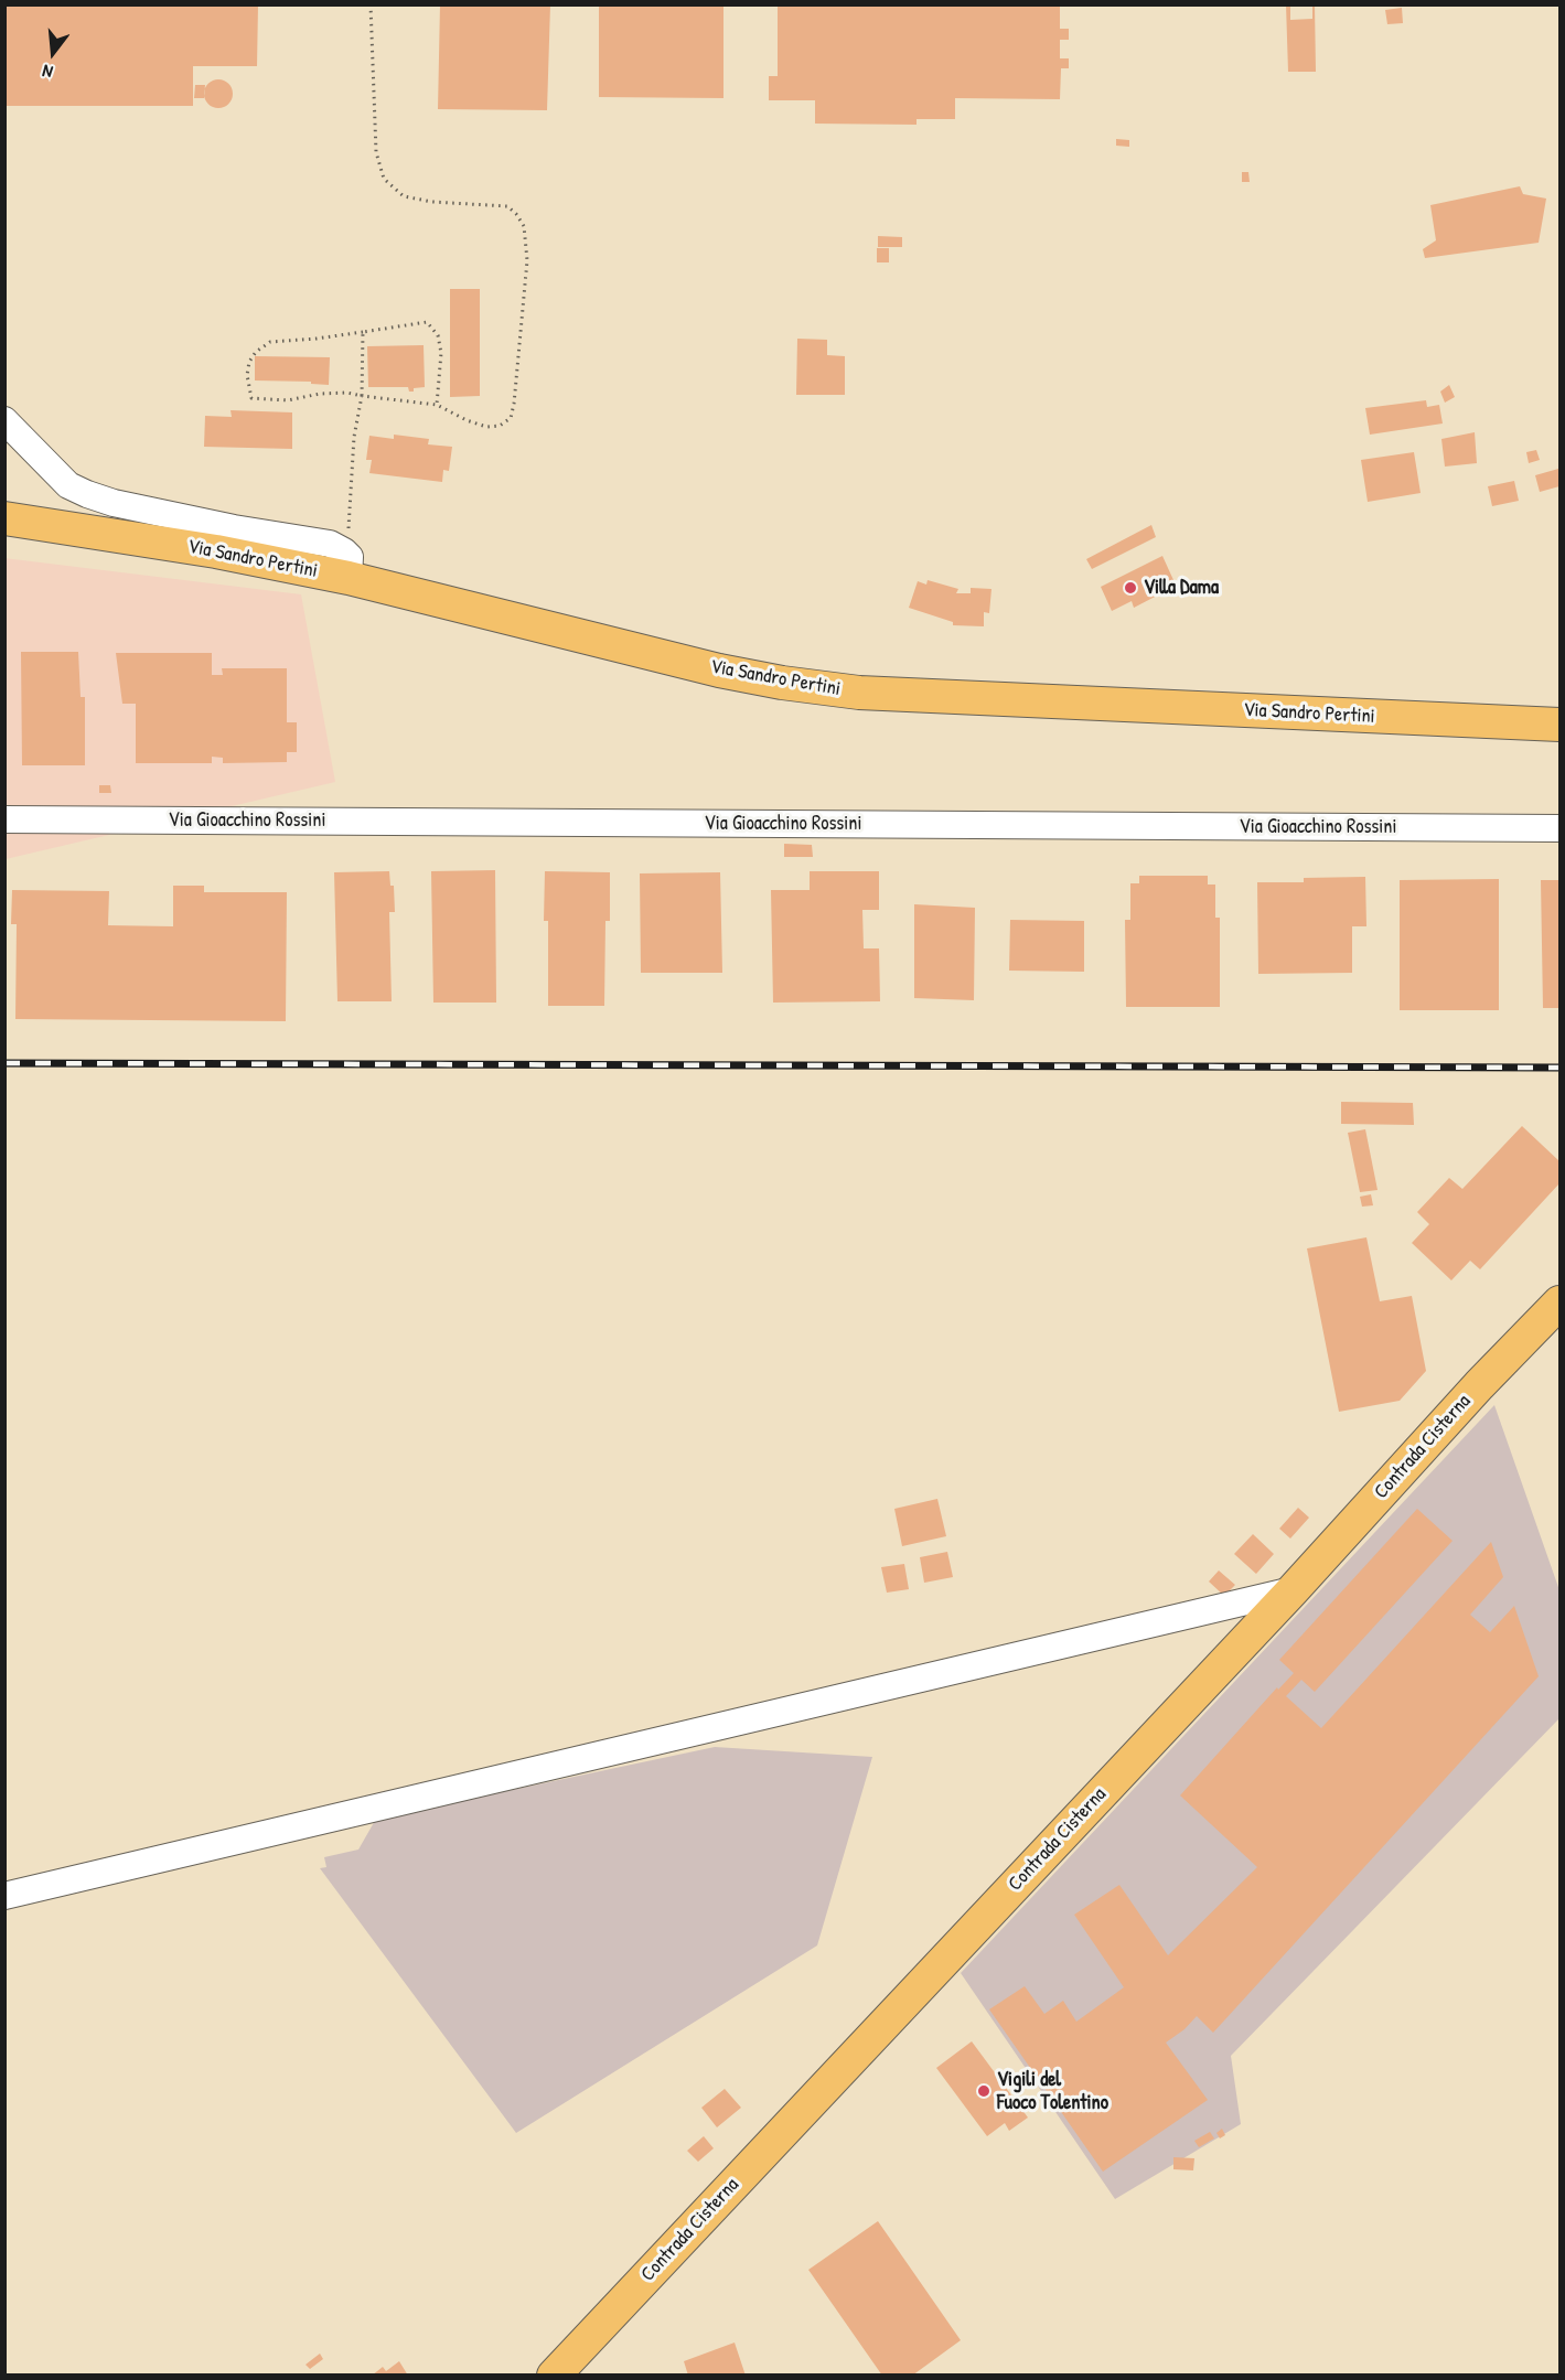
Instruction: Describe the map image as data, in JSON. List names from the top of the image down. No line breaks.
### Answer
{"streets":{"main road":["Via Sandro Pertini","Contrada Cisterna"],"street":["Via Gioacchino Rossini"]},"places":["Villa Dama","Vigili del Fuoco Tolentino"],"north":"bottom"}
